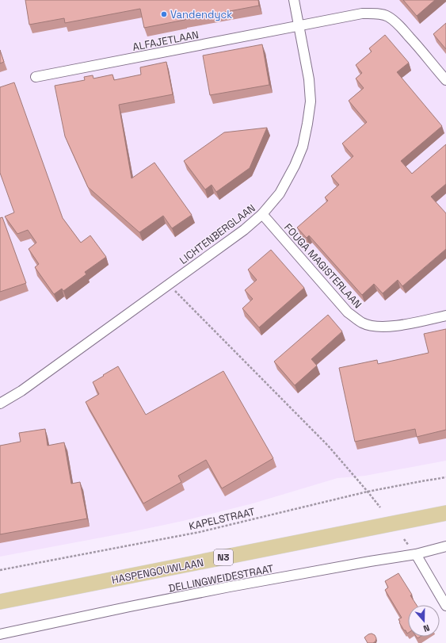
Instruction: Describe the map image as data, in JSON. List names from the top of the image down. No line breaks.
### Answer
{"streets":{"main road":["N3","HASPENGOUWLAAN"],"street":["ALFAJETLAAN","LICHTENBERGLAAN","FOUGA MAGISTERLAAN","DELLINGWEIDESTRAAT"],"path":["KAPELSTRAAT"]},"crossings":[["ALFAJETLAAN","LICHTENBERGLAAN"],["LICHTENBERGLAAN","FOUGA MAGISTERLAAN"]],"places":["Vandendyck"],"north":"bottom"}
